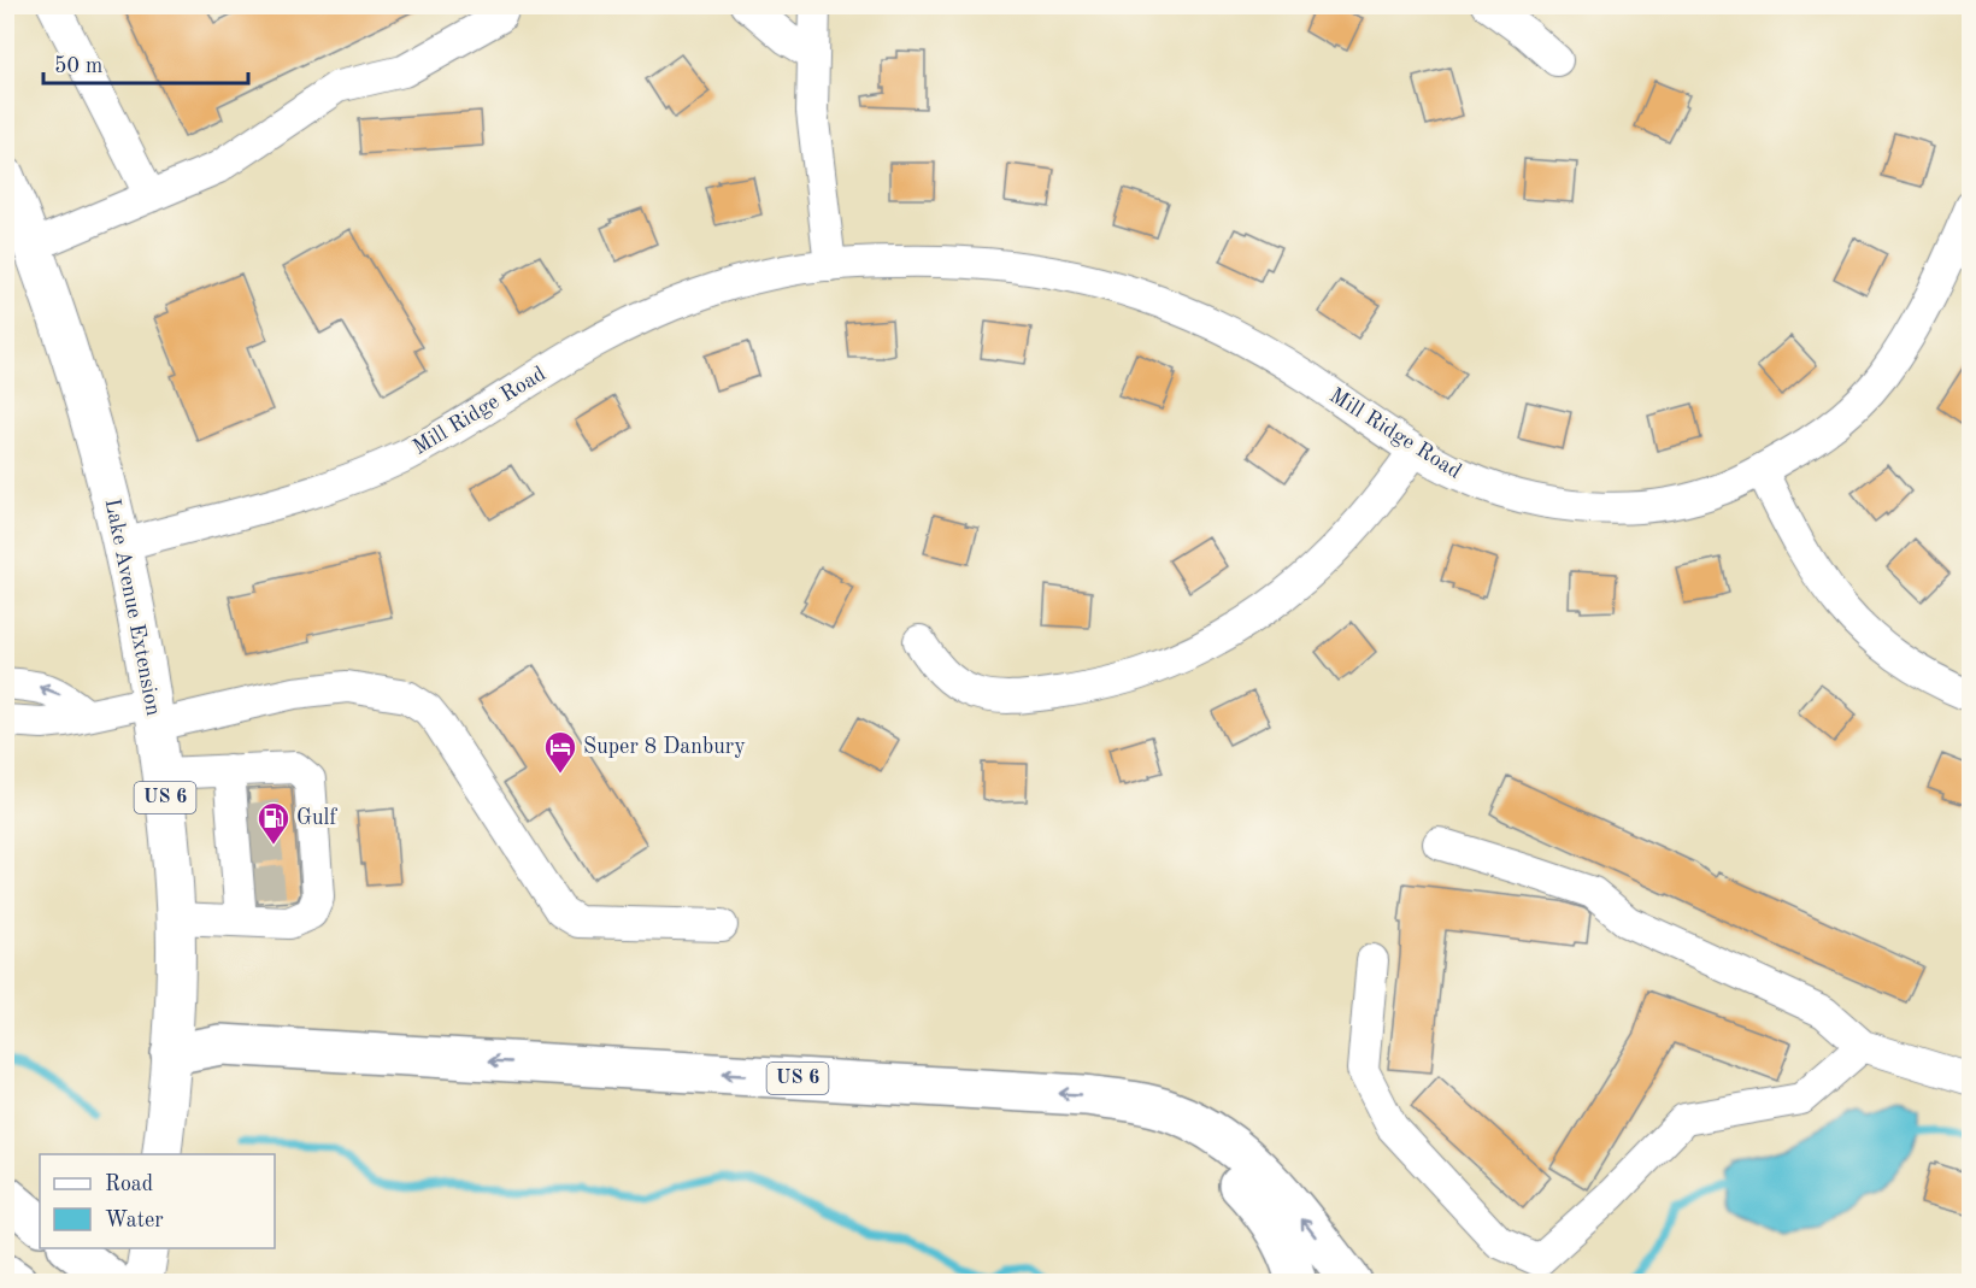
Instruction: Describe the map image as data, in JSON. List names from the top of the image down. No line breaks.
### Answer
{"streets":{"highway":["US 6"],"main road":["Lake Avenue Extension"],"street":["Mill Ridge Road"]},"crossings":[["Mill Ridge Road","Lake Avenue Extension"],["Lake Avenue Extension","US 6"]],"places":{"hotel":["Super 8 Danbury"],"fuel station":["Gulf"]},"legend":["Road","Water"],"scale_bar":"50 m"}
